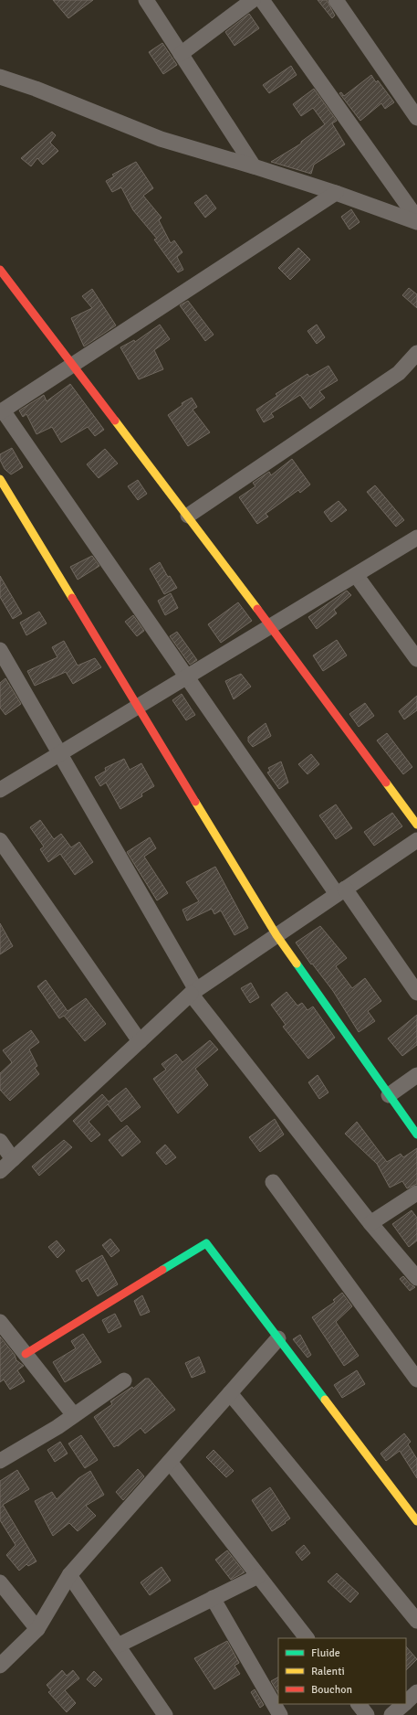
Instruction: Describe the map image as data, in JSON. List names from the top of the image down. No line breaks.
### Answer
{"legend":["Fluide","Ralenti","Bouchon"]}
